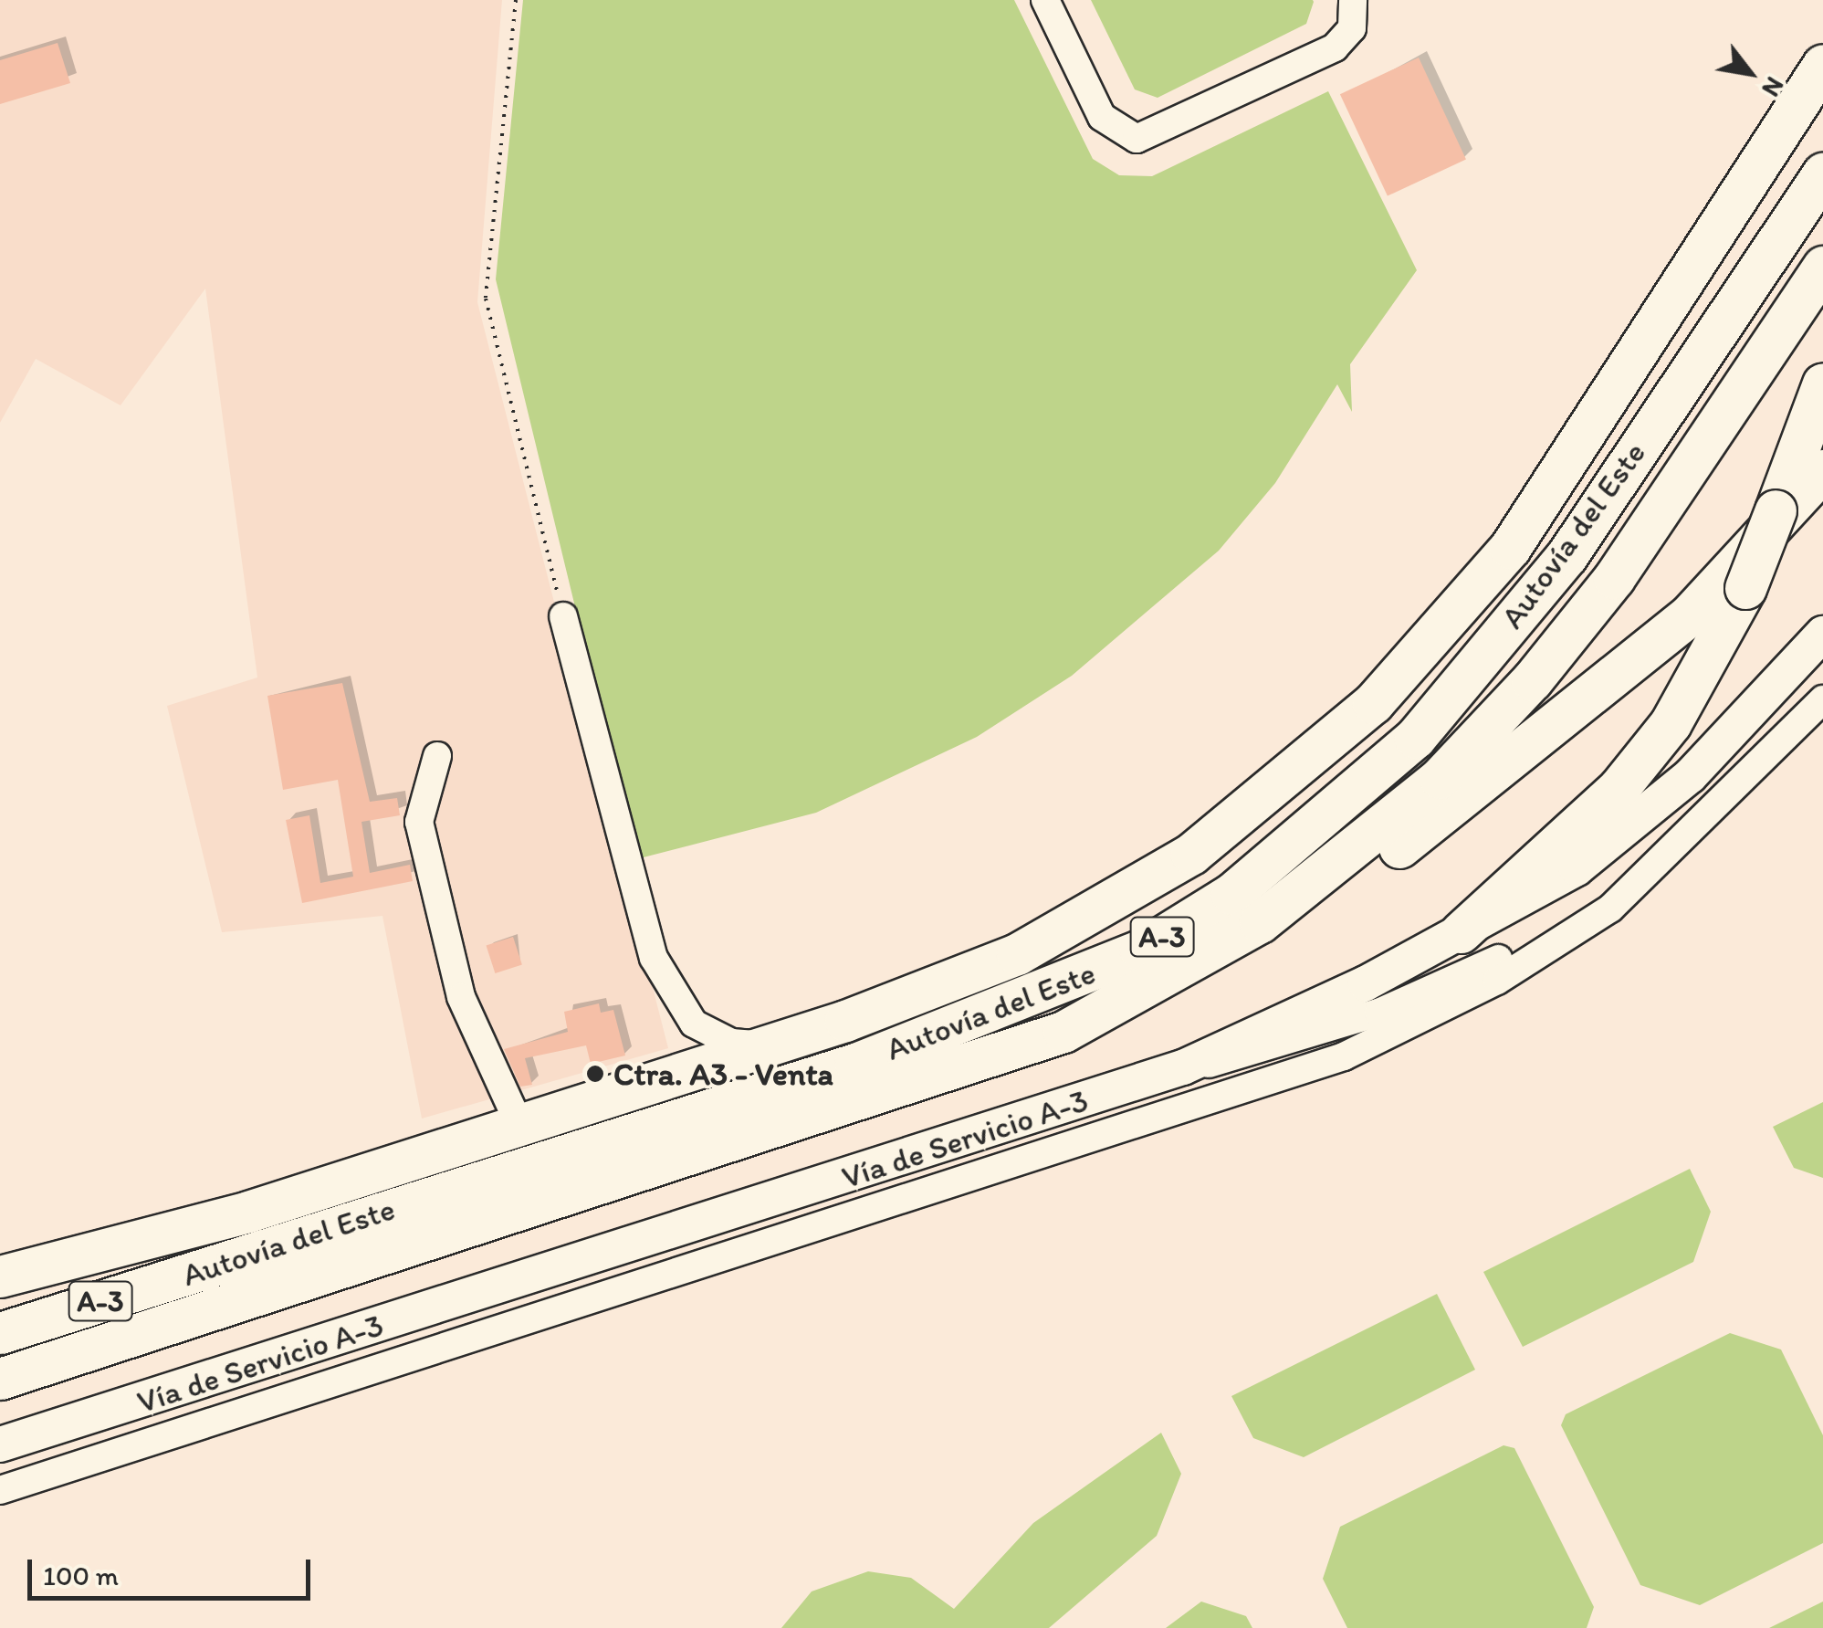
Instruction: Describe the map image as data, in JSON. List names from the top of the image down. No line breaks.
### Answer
{"streets":{"highway":["Autovía del Este","A-3"],"main road":["Vía de Servicio A-3"]},"places":["Ctra. A3 - Venta"],"scale_bar":"100 m","north":"bottom right"}
